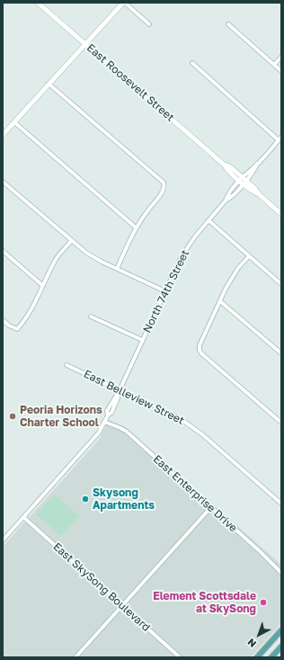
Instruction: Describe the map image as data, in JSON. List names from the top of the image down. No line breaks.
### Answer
{"streets":{"street":["East Roosevelt Street","North 74th Street","East Belleview Street","East Enterprise Drive","East SkySong Boulevard"]},"crossings":[["East Roosevelt Street","North 74th Street"],["North 74th Street","East Belleview Street"],["North 74th Street","East Enterprise Drive"],["North 74th Street","East SkySong Boulevard"]],"places":["Peoria Horizons Charter School","Skysong Apartments","Element Scottsdale at SkySong"],"north":"bottom left"}
